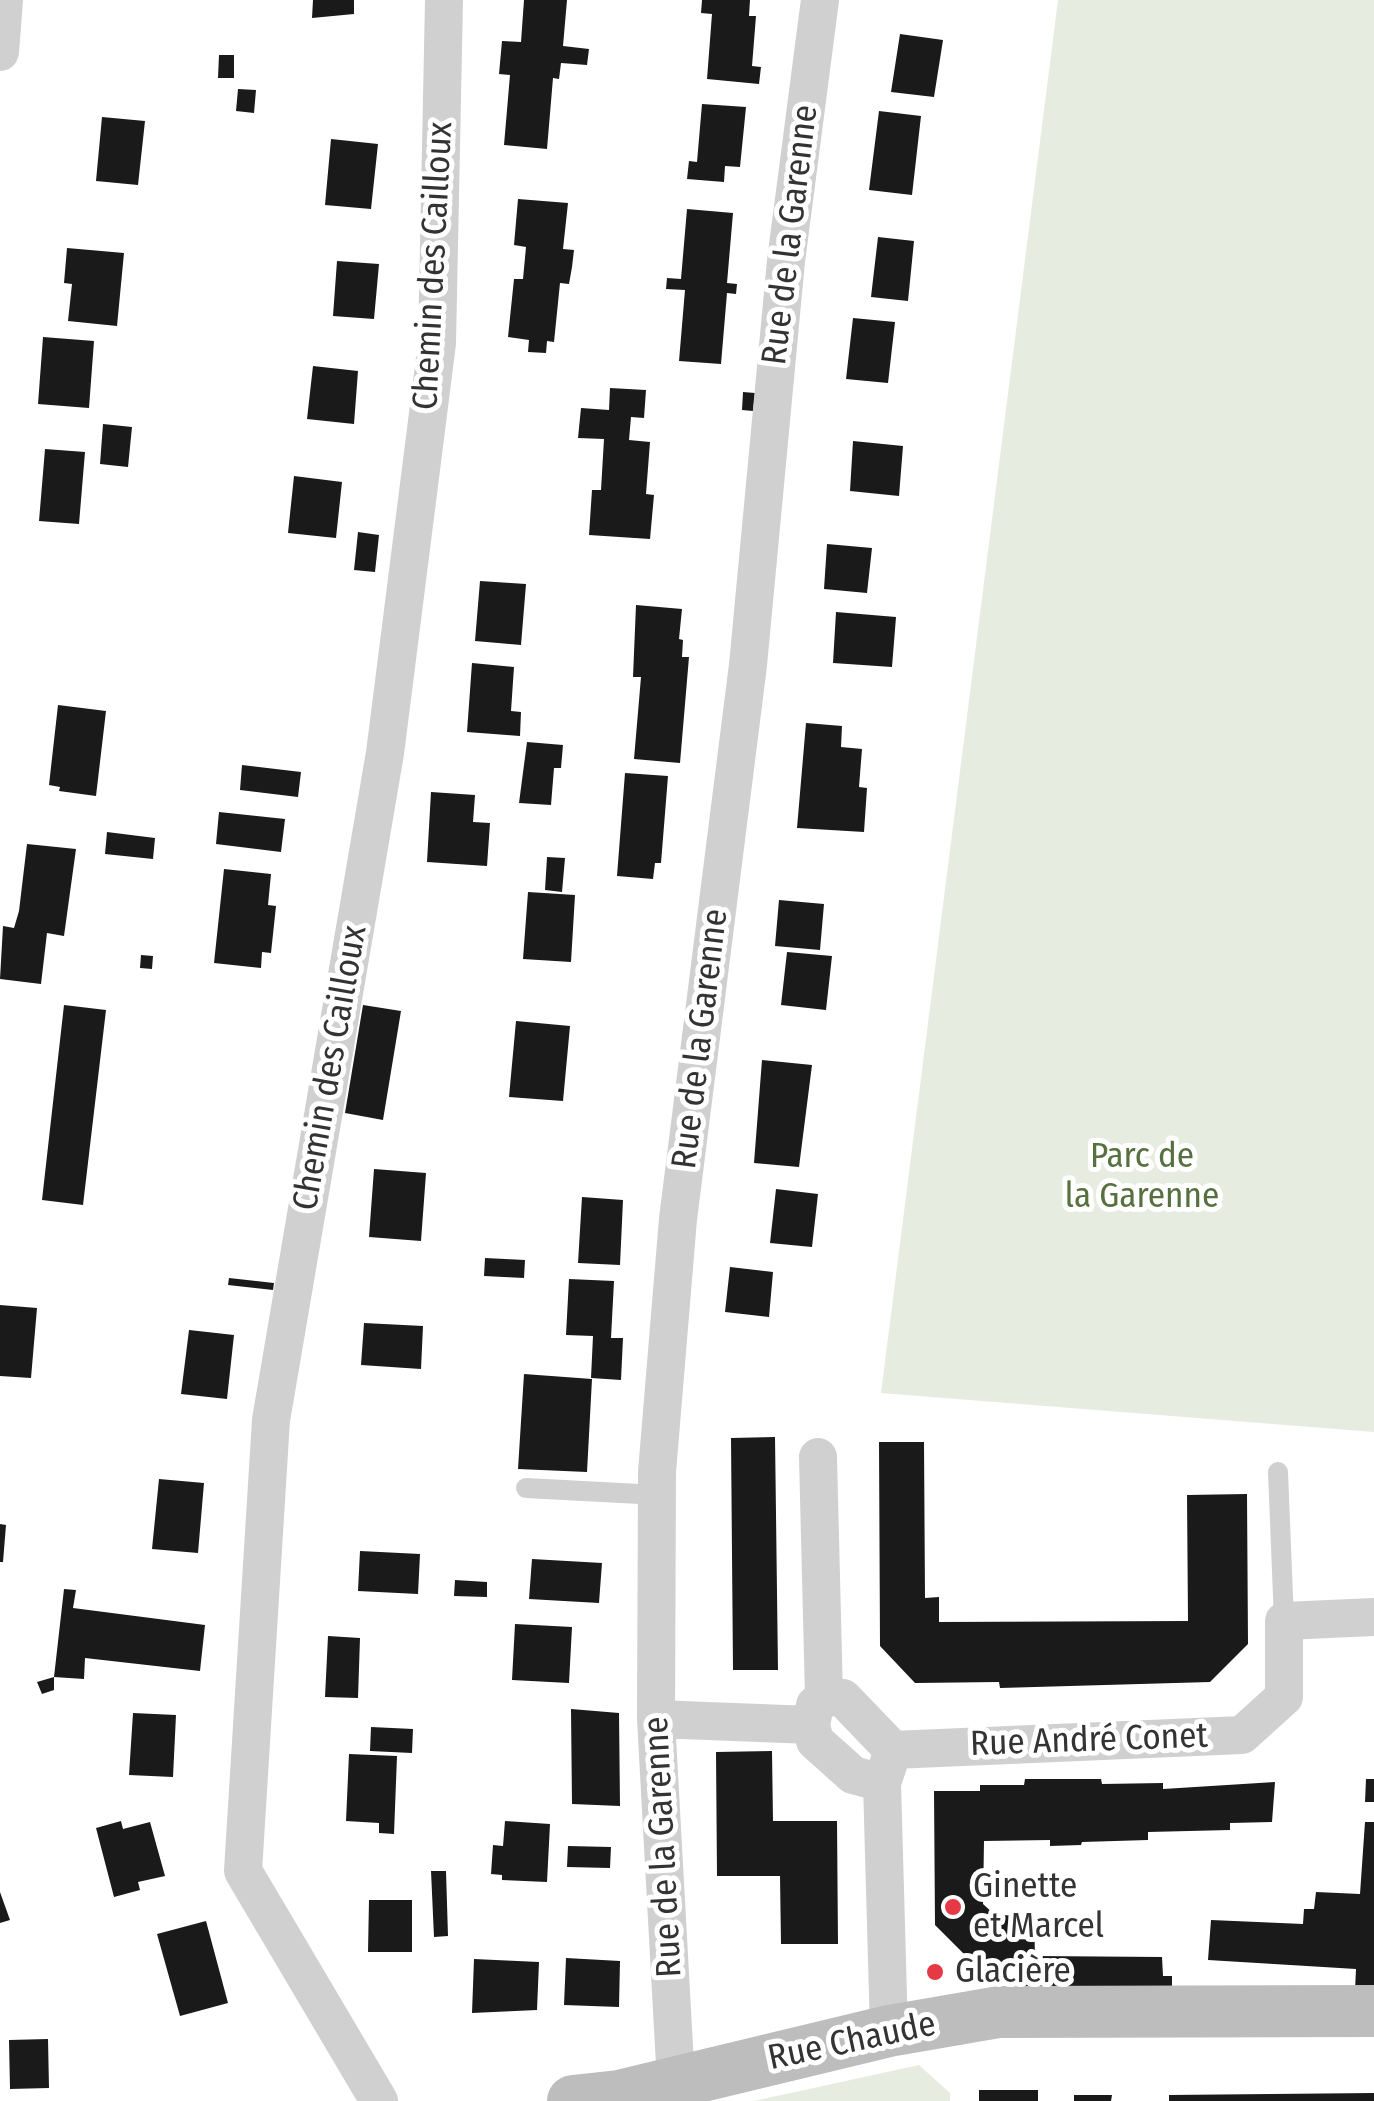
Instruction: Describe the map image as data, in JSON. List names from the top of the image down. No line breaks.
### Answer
{"streets":{"street":["Rue de la Garenne","Chemin des Cailloux","Rue André Conet","Rue Chaude"]},"crossings":[["Rue de la Garenne","Rue Chaude"]],"parks":["Parc de la Garenne"],"places":["Ginette et Marcel","Glacière"]}
